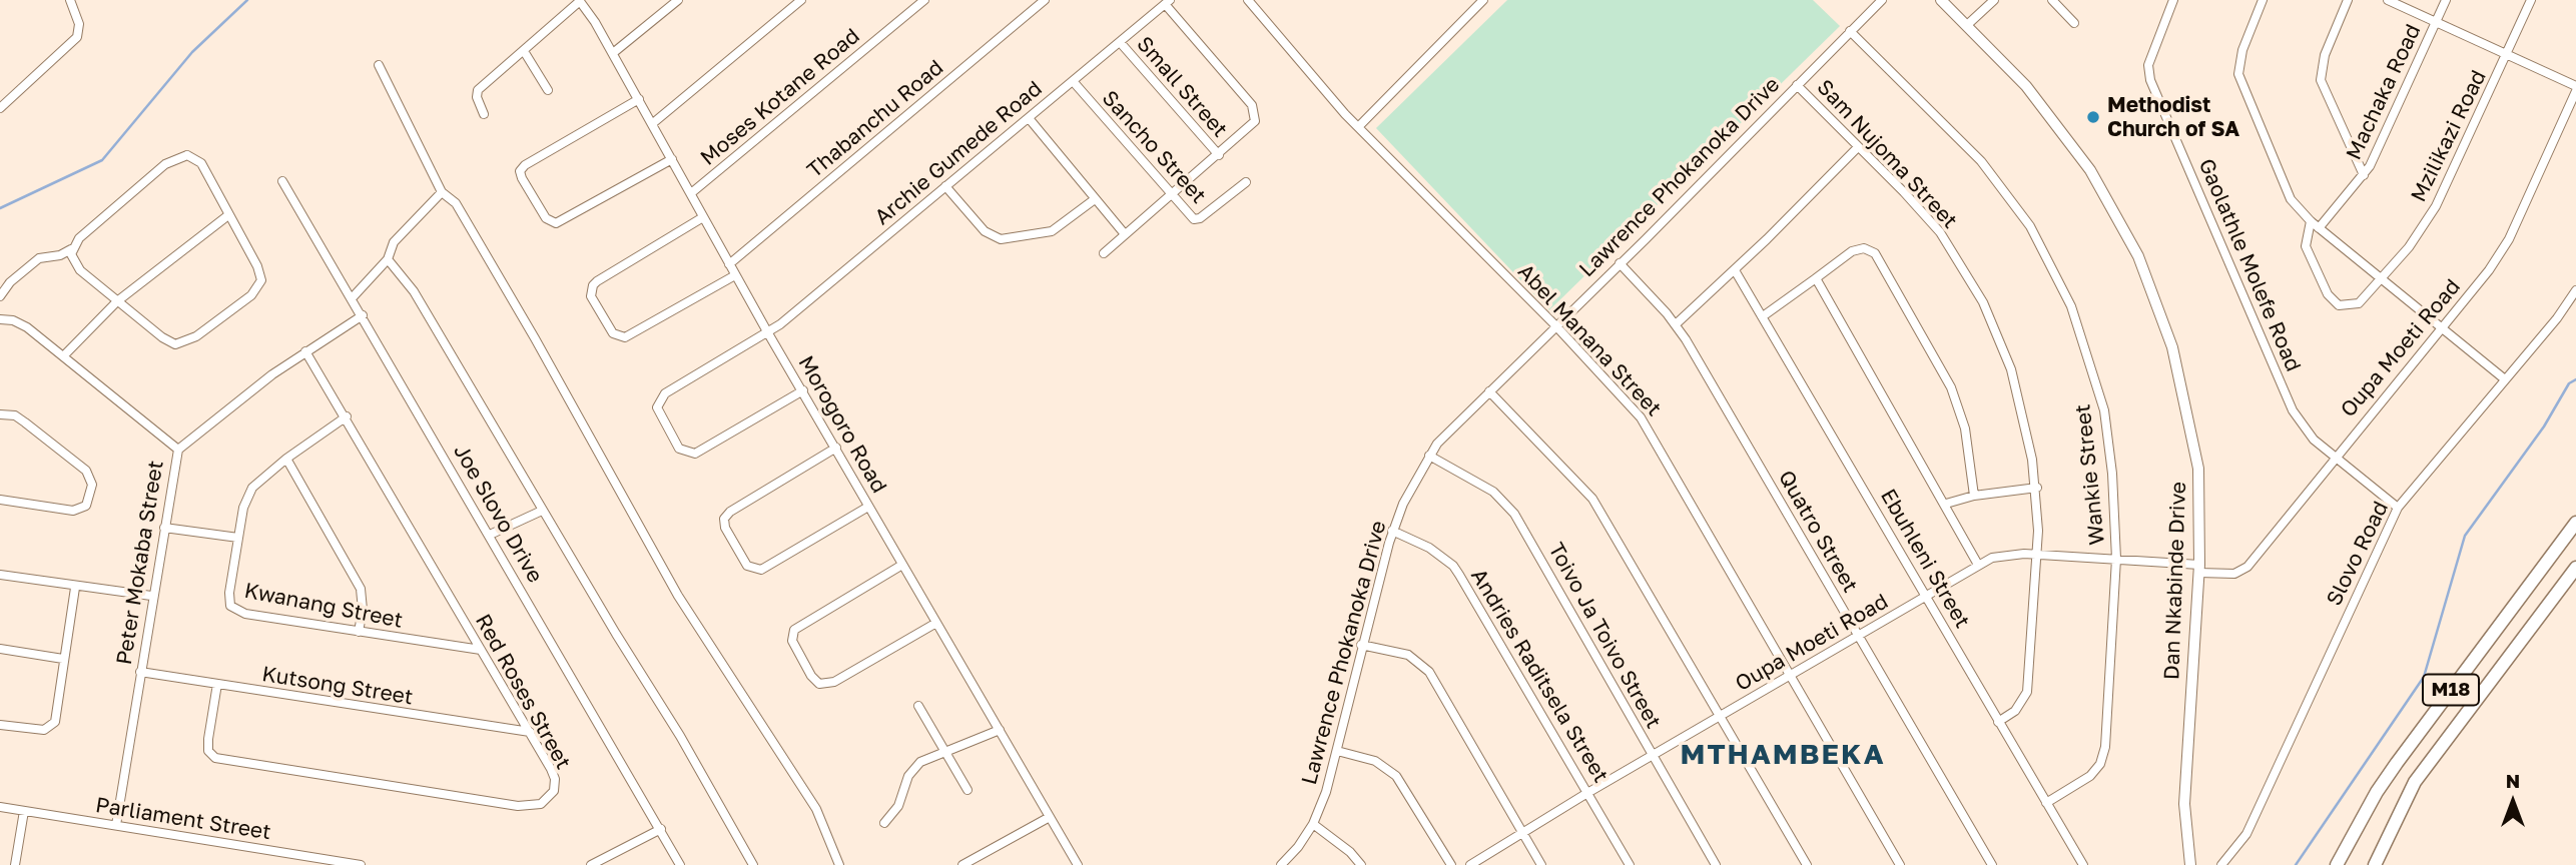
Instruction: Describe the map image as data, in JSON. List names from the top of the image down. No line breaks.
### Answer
{"streets":{"main road":["M18"],"street":["Small Street","Machaka Road","Moses Kotane Road","Thabanchu Road","Mzilikazi Road","Sancho Street","Archie Gumede Road","Sam Nujoma Street","Lawrence Phokanoka Drive","Gaolathle Molefe Road","Abel Manana Street","Oupa Moeti Road","Morogoro Road","Wankie Street","Joe Slovo Drive","Quatro Street","Slovo Road","Ebuhleni Street","Peter Mokaba Street","Dan Nkabinde Drive","Kwanang Street","Toivo Ja Toivo Street","Andries Raditsela Street","Kutsong Street","Red Roses Street","Parliament Street"]},"crossings":[["Small Street","Archie Gumede Road"],["Moses Kotane Road","Morogoro Road"],["Thabanchu Road","Morogoro Road"],["Sancho Street","Archie Gumede Road"],["Archie Gumede Road","Morogoro Road"],["Sam Nujoma Street","Lawrence Phokanoka Drive"],["Sam Nujoma Street","Oupa Moeti Road"],["Sam Nujoma Street","Ebuhleni Street"],["Lawrence Phokanoka Drive","Abel Manana Street"],["Lawrence Phokanoka Drive","Wankie Street"],["Lawrence Phokanoka Drive","Quatro Street"],["Lawrence Phokanoka Drive","Toivo Ja Toivo Street"],["Lawrence Phokanoka Drive","Andries Raditsela Street"],["Gaolathle Molefe Road","Oupa Moeti Road"],["Gaolathle Molefe Road","Slovo Road"],["Abel Manana Street","Oupa Moeti Road"],["Oupa Moeti Road","Wankie Street"],["Oupa Moeti Road","Quatro Street"],["Oupa Moeti Road","Ebuhleni Street"],["Oupa Moeti Road","Dan Nkabinde Drive"],["Oupa Moeti Road","Toivo Ja Toivo Street"],["Oupa Moeti Road","Andries Raditsela Street"],["Wankie Street","Ebuhleni Street"],["Joe Slovo Drive","Peter Mokaba Street"],["Peter Mokaba Street","Kutsong Street"],["Peter Mokaba Street","Red Roses Street"],["Peter Mokaba Street","Parliament Street"],["Kwanang Street","Red Roses Street"],["Kutsong Street","Red Roses Street"]],"districts":["MTHAMBEKA"],"places":["Methodist Church of SA"],"north":"top"}
